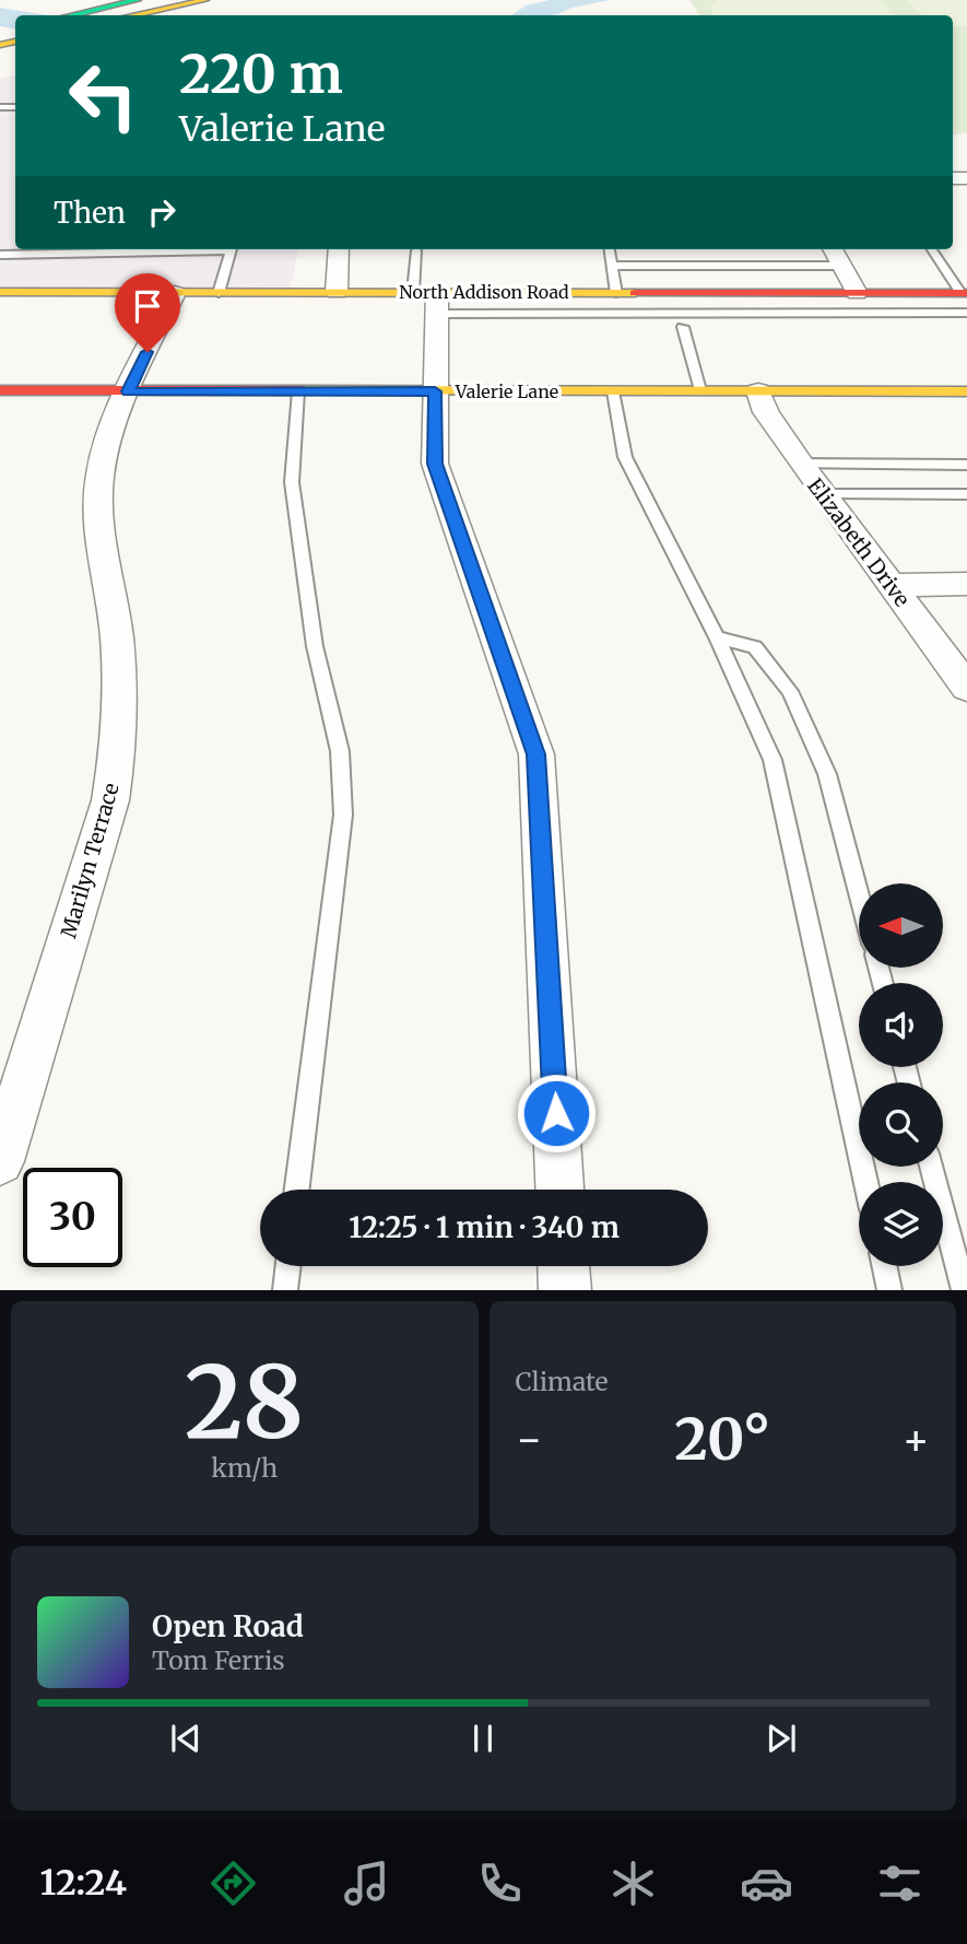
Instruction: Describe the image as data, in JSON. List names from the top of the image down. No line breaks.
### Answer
{"streets":{"main road":["North Addison Road","Valerie Lane"],"street":["Elizabeth Drive","Marilyn Terrace"]},"crossings":[["North Addison Road","Marilyn Terrace"],["Valerie Lane","Elizabeth Drive"],["Valerie Lane","Marilyn Terrace"]],"north":"left","page":{"turn":["220 m","Valerie Lane"],"then":"Then","limit":"30","trip":"12:25 · 1 min · 340 m","tile":[["28","km/h"],"Climate"],"heat":["−","20°","+"],"song":["Open Road","Tom Ferris"],"tabs":"12:24"}}
